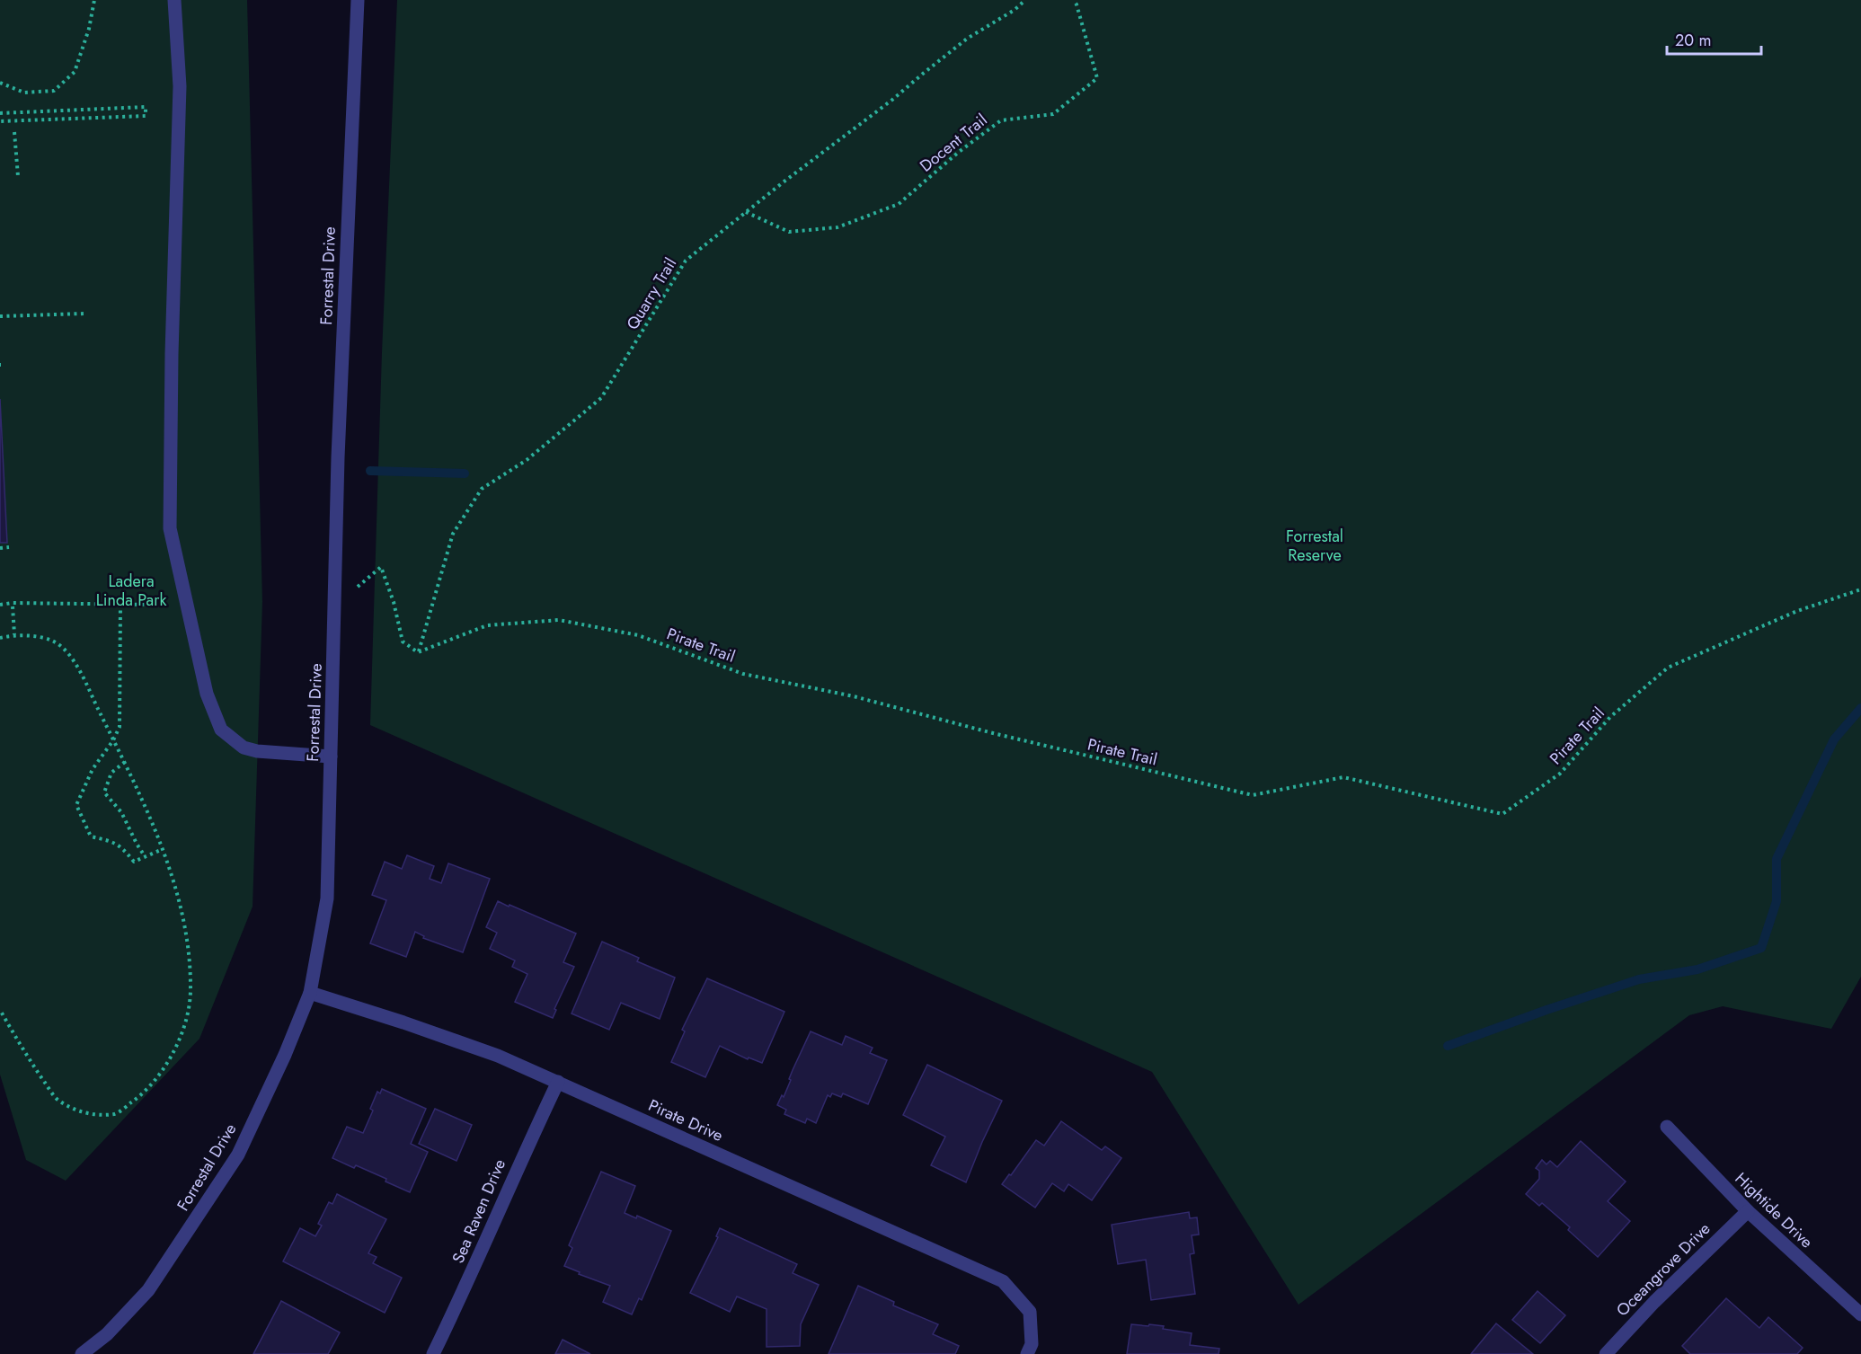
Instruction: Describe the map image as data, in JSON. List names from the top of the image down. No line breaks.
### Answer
{"streets":{"street":["Forrestal Drive","Pirate Drive","Hightide Drive","Sea Raven Drive","Oceangrove Drive"],"path":["Docent Trail","Quarry Trail","Pirate Trail"]},"crossings":[["Docent Trail","Quarry Trail"],["Forrestal Drive","Pirate Drive"],["Quarry Trail","Pirate Trail"],["Pirate Drive","Sea Raven Drive"],["Hightide Drive","Oceangrove Drive"]],"parks":["Forrestal Reserve","Ladera Linda Park"],"scale_bar":"20 m"}
